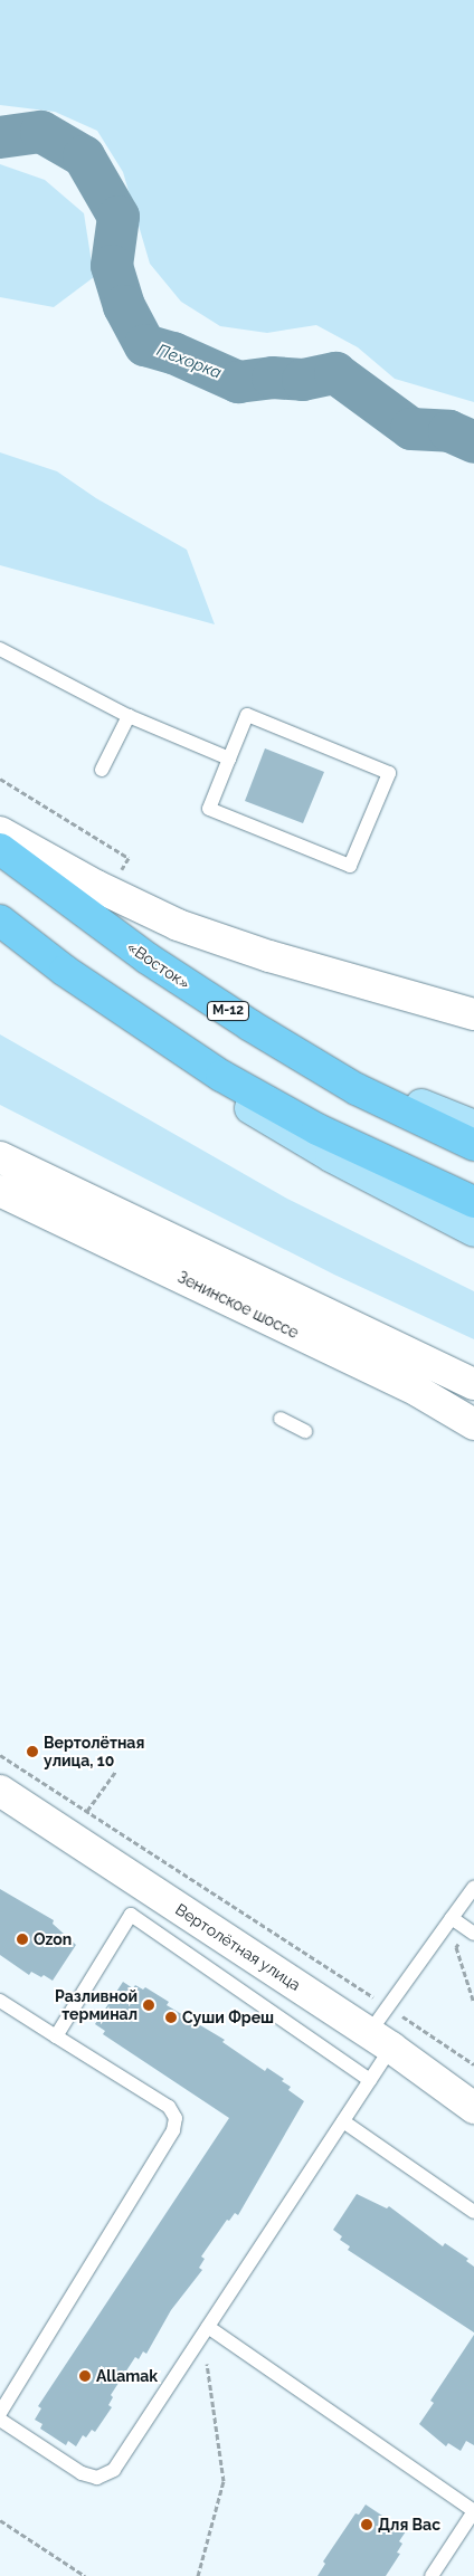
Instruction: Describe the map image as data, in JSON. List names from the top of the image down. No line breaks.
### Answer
{"streets":{"highway":["«Восток»","М-12"],"main road":["Зенинское шоссе","Вертолётная улица"]},"water":["Пехорка"],"places":["Вертолётная улица, 10","Ozon","Разливной терминал","Суши Фреш","Allamak","Для Вас"]}
